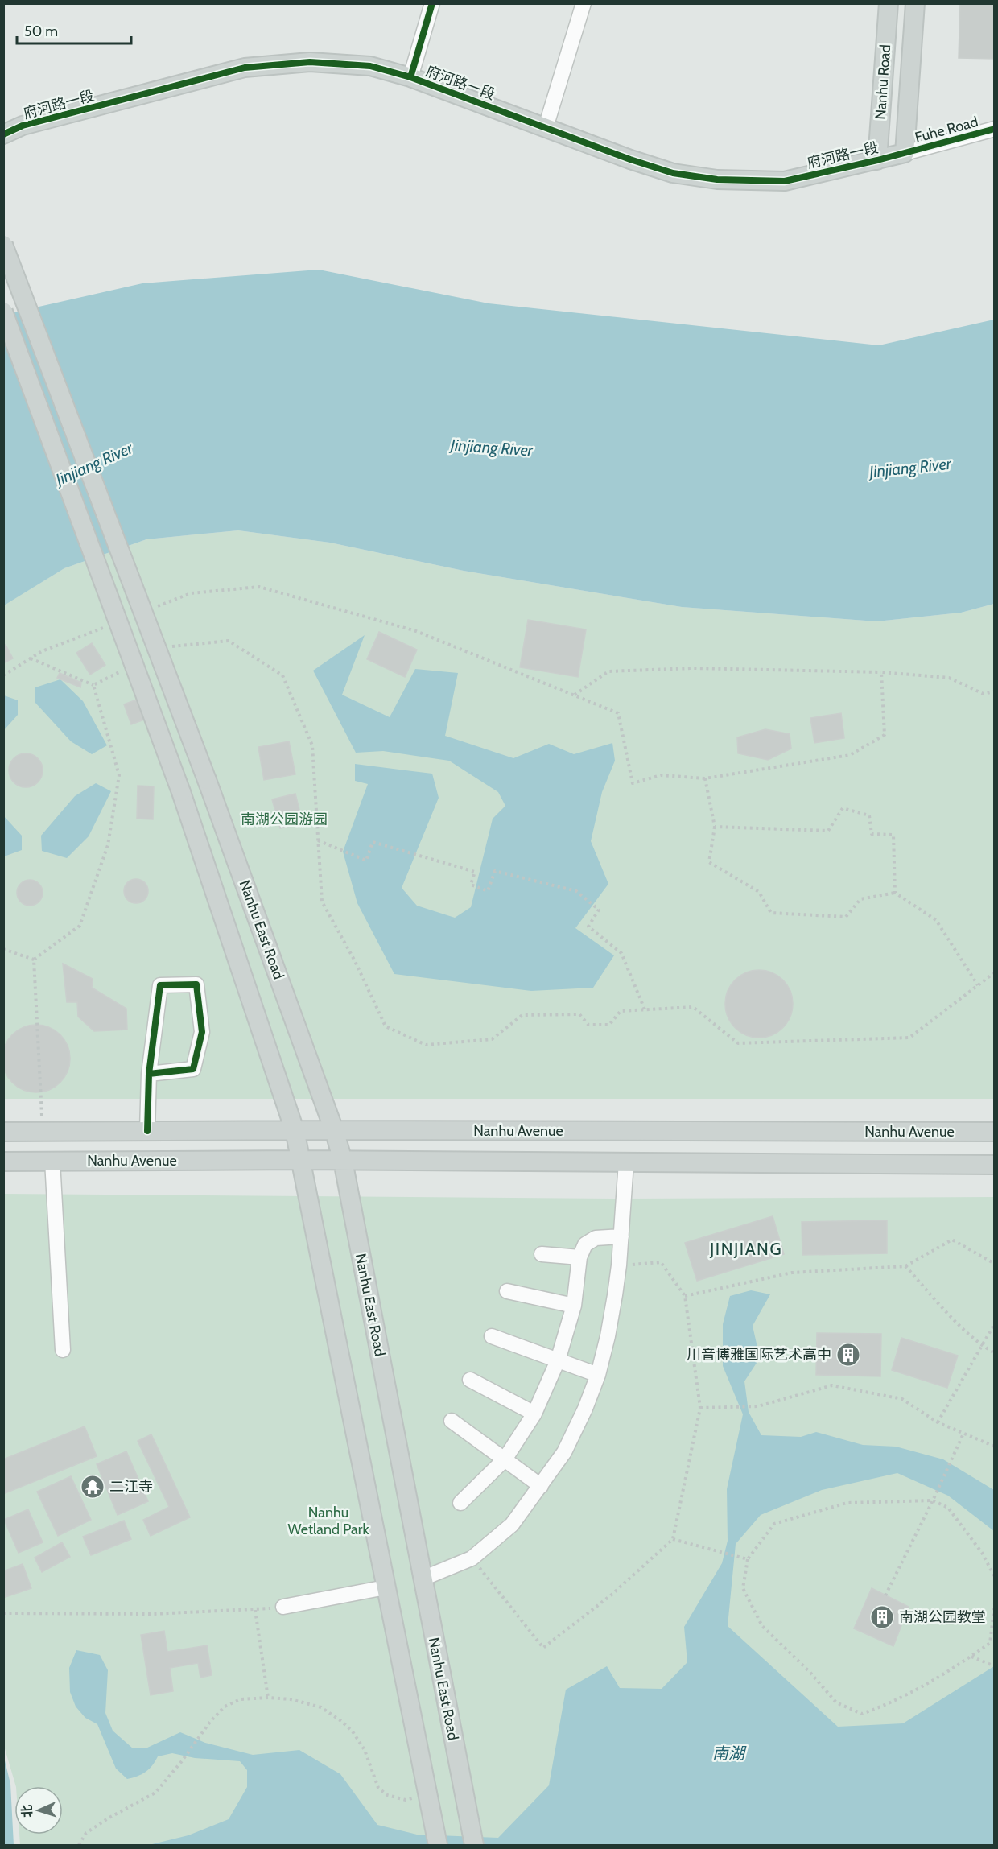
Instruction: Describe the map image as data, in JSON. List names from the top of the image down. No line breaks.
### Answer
{"streets":{"main road":["Nanhu Road","府河路一段","Nanhu East Road","Nanhu Avenue"],"street":["Fuhe Road"]},"crossings":[["Nanhu Road","府河路一段"],["Nanhu Road","Fuhe Road"],["府河路一段","Fuhe Road"],["Nanhu East Road","Nanhu Avenue"]],"districts":["JINJIANG"],"water":["Jinjiang River","南湖"],"parks":["南湖公园游园","Nanhu Wetland Park"],"places":{"building":["川音博雅国际艺术高中","南湖公园教堂"],"temple":["二江寺"]},"scale_bar":"50 m","north":"left"}
